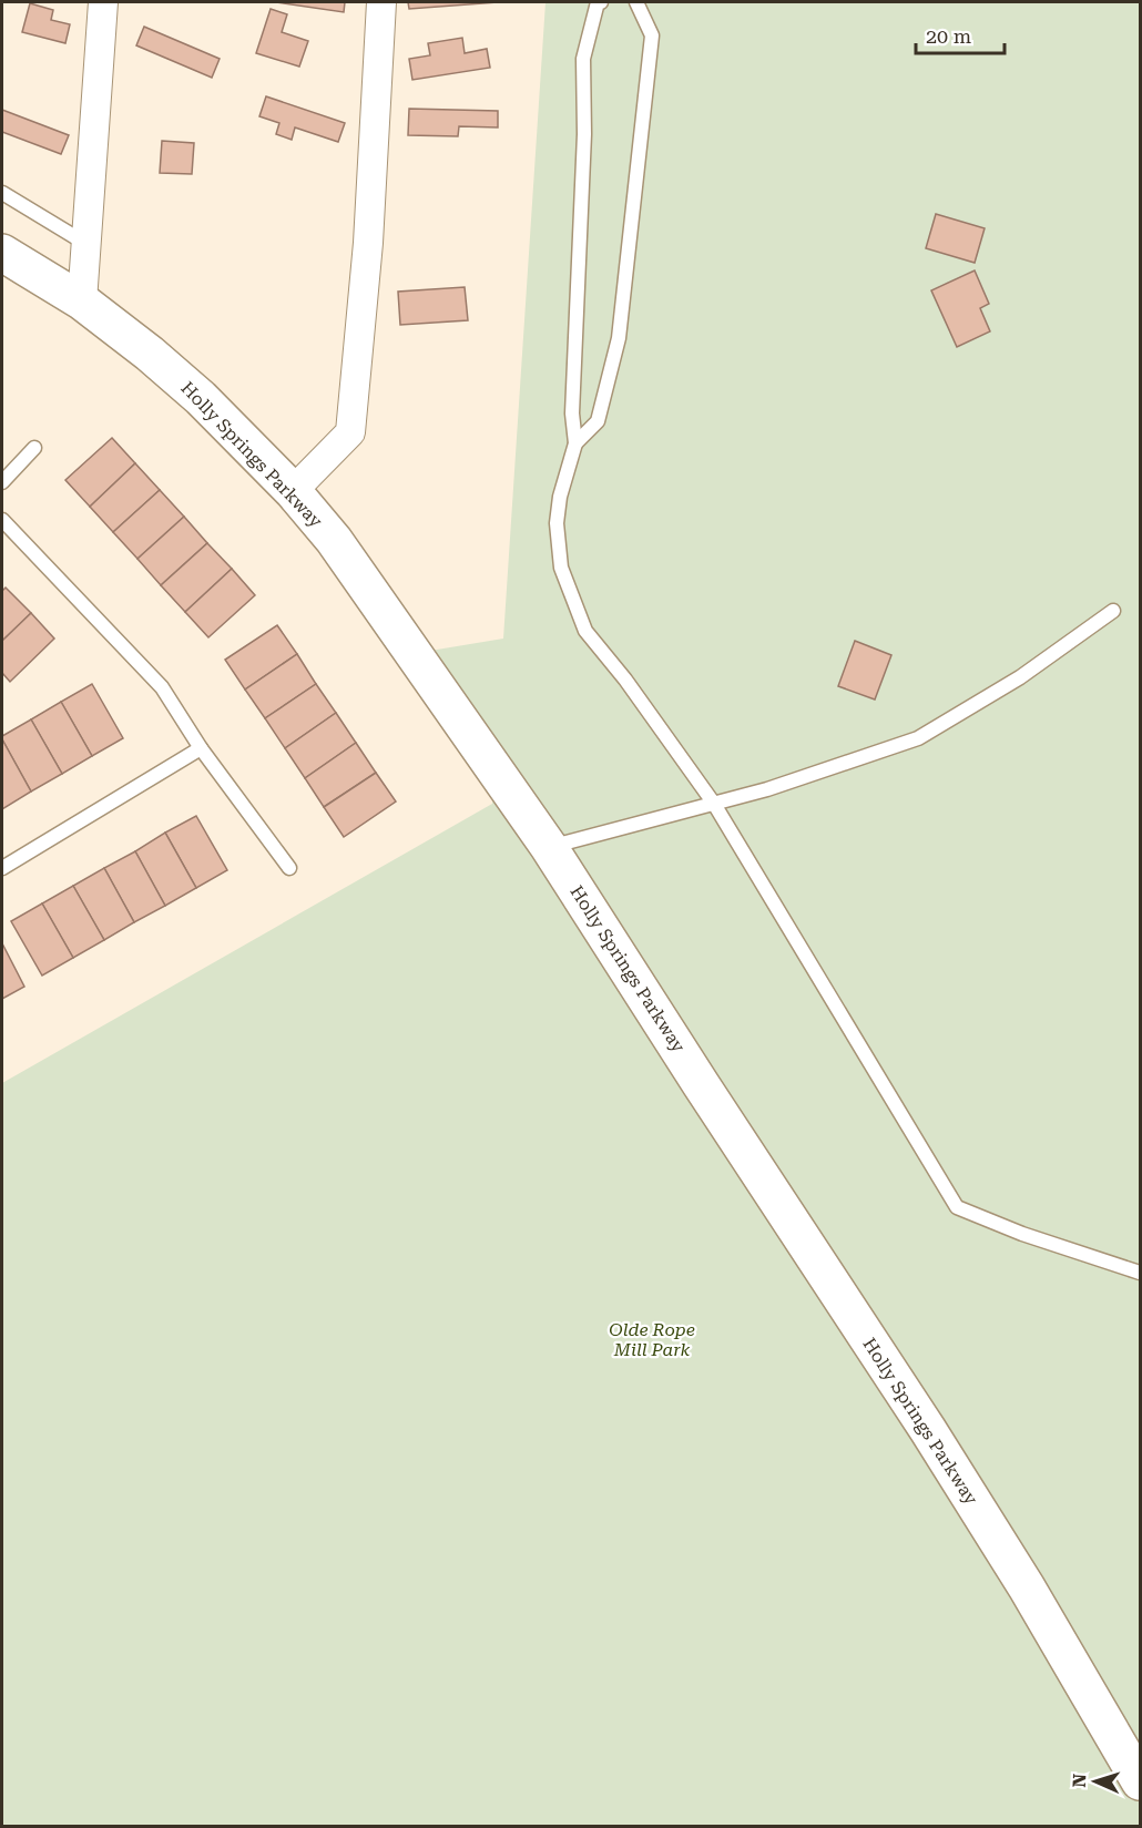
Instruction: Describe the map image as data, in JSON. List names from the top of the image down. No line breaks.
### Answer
{"streets":{"main road":["Holly Springs Parkway"]},"parks":["Olde Rope Mill Park"],"scale_bar":"20 m","north":"left"}
